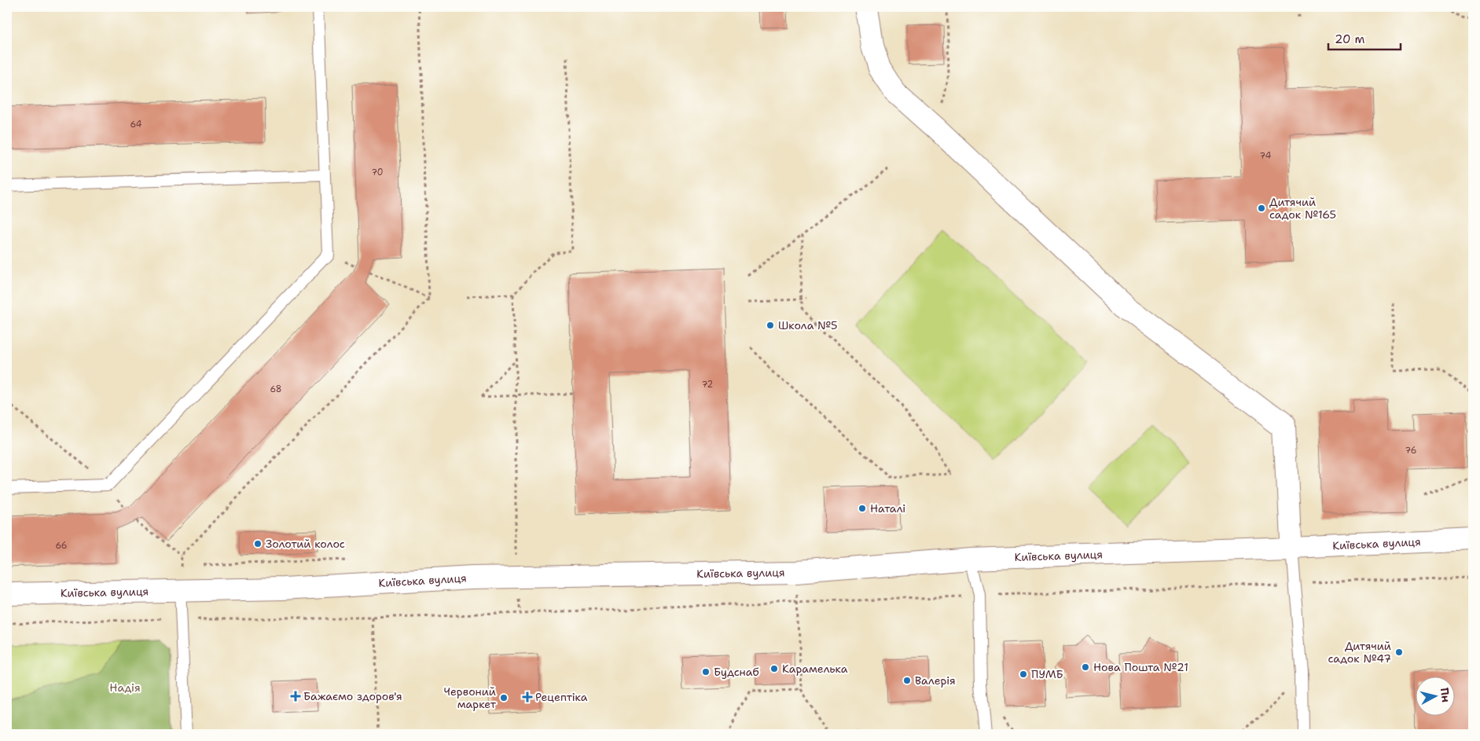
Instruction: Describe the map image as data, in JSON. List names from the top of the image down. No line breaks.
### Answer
{"streets":{"street":["Київська вулиця"]},"parks":["Надія"],"places":{"other":["Дитячий садок №165","Школа №5","Наталі","Золотий колос","Дитячий садок №47","Нова Пошта №21","Карамелька","Будснаб","ПУМБ","Валерія","Червоний маркет"],"health":["Бажаємо здоров'я","Рецептіка"]},"house_numbers":["64","74","70","72","68","76","66"],"scale_bar":"20 m","north":"right"}
